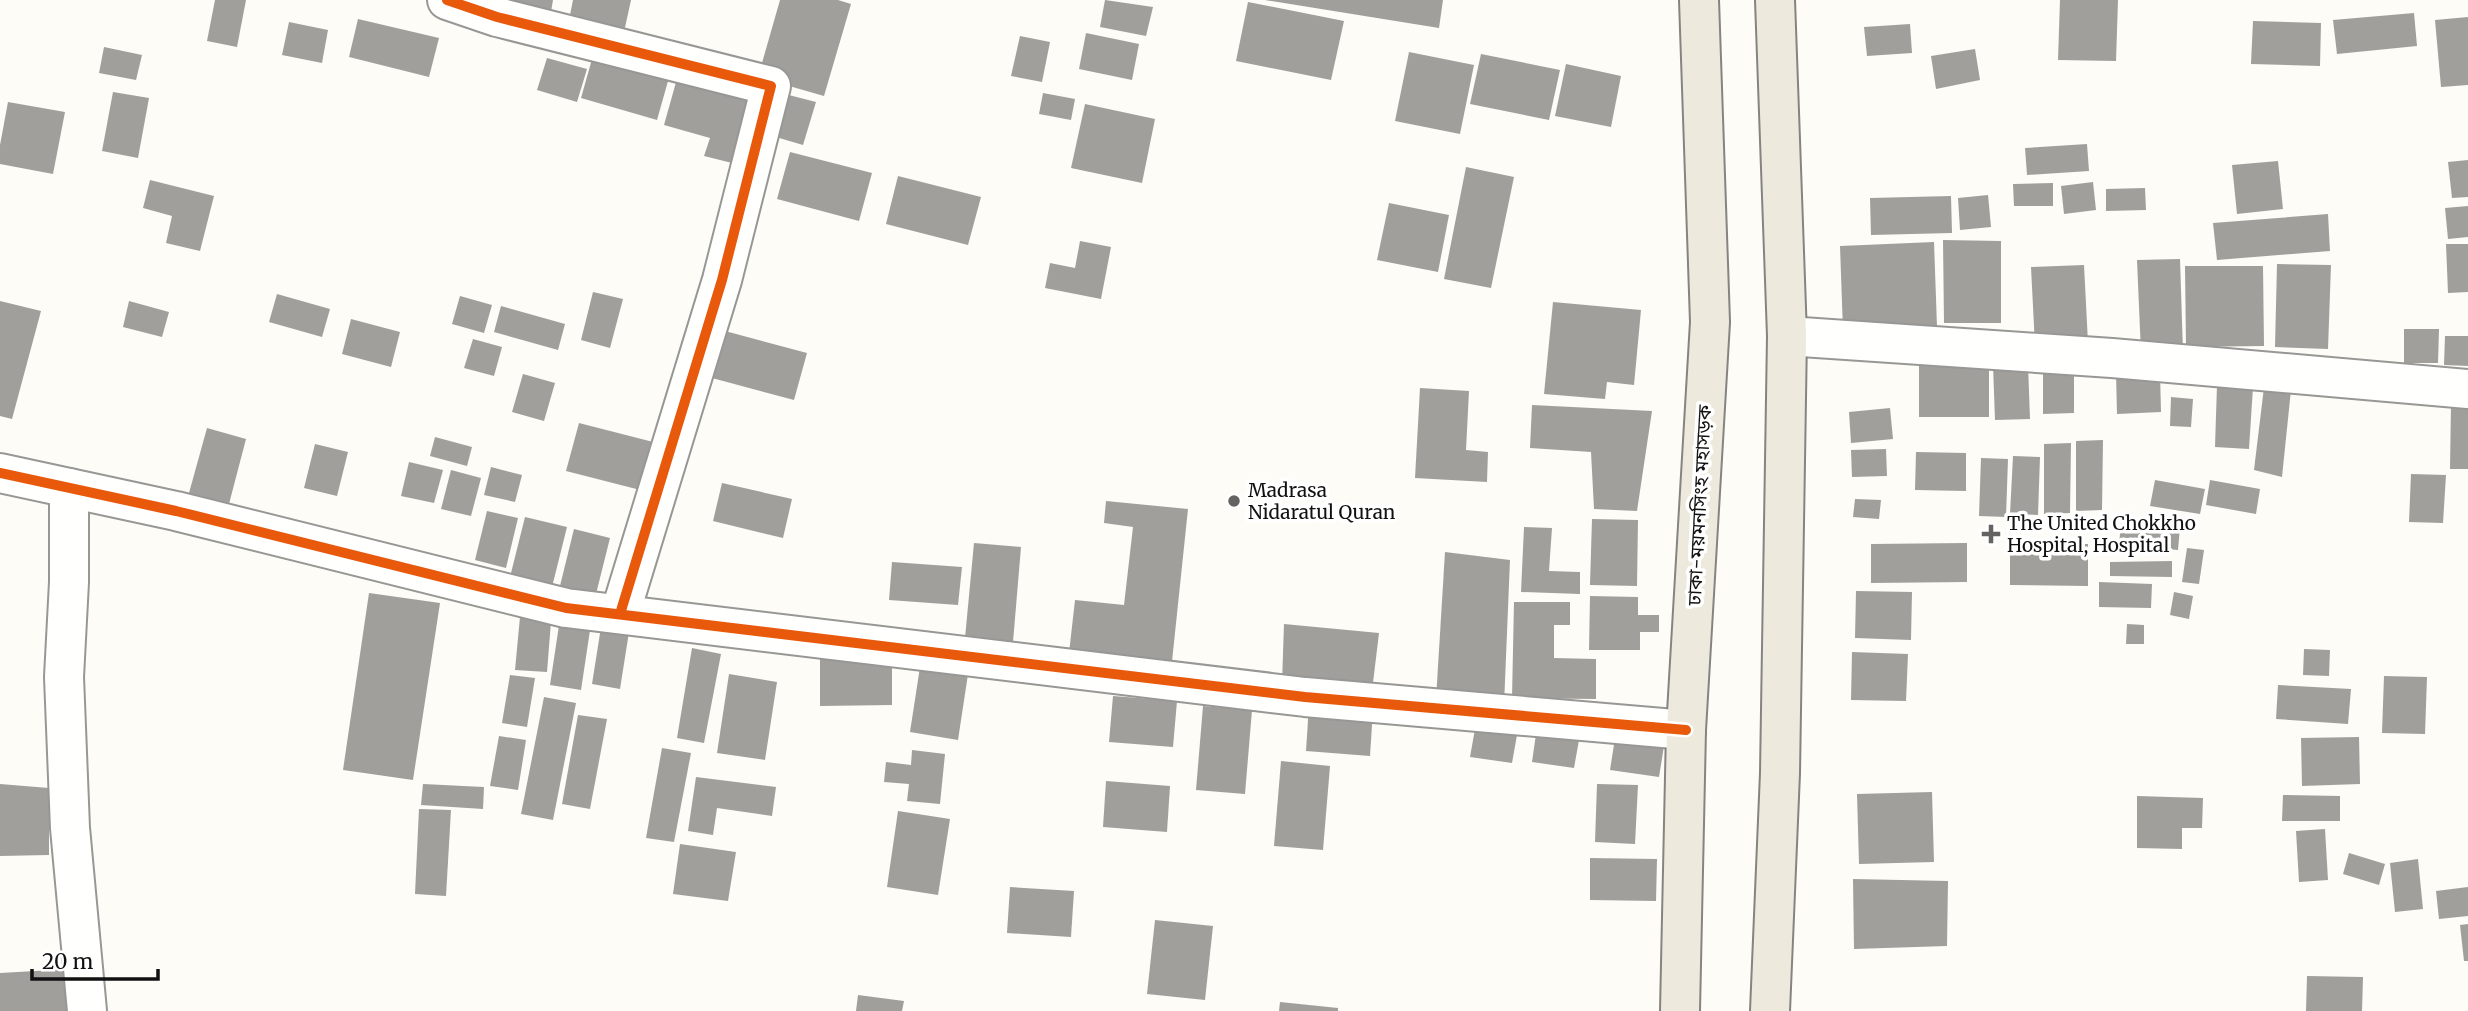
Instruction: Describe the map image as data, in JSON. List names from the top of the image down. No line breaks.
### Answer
{"streets":{"main road":["ঢাকা-ময়মনসিংহ মহাসড়ক"]},"places":{"other":["Madrasa Nidaratul Quran"],"health":["The United Chokkho Hospital, Hospital"]},"scale_bar":"20 m"}
